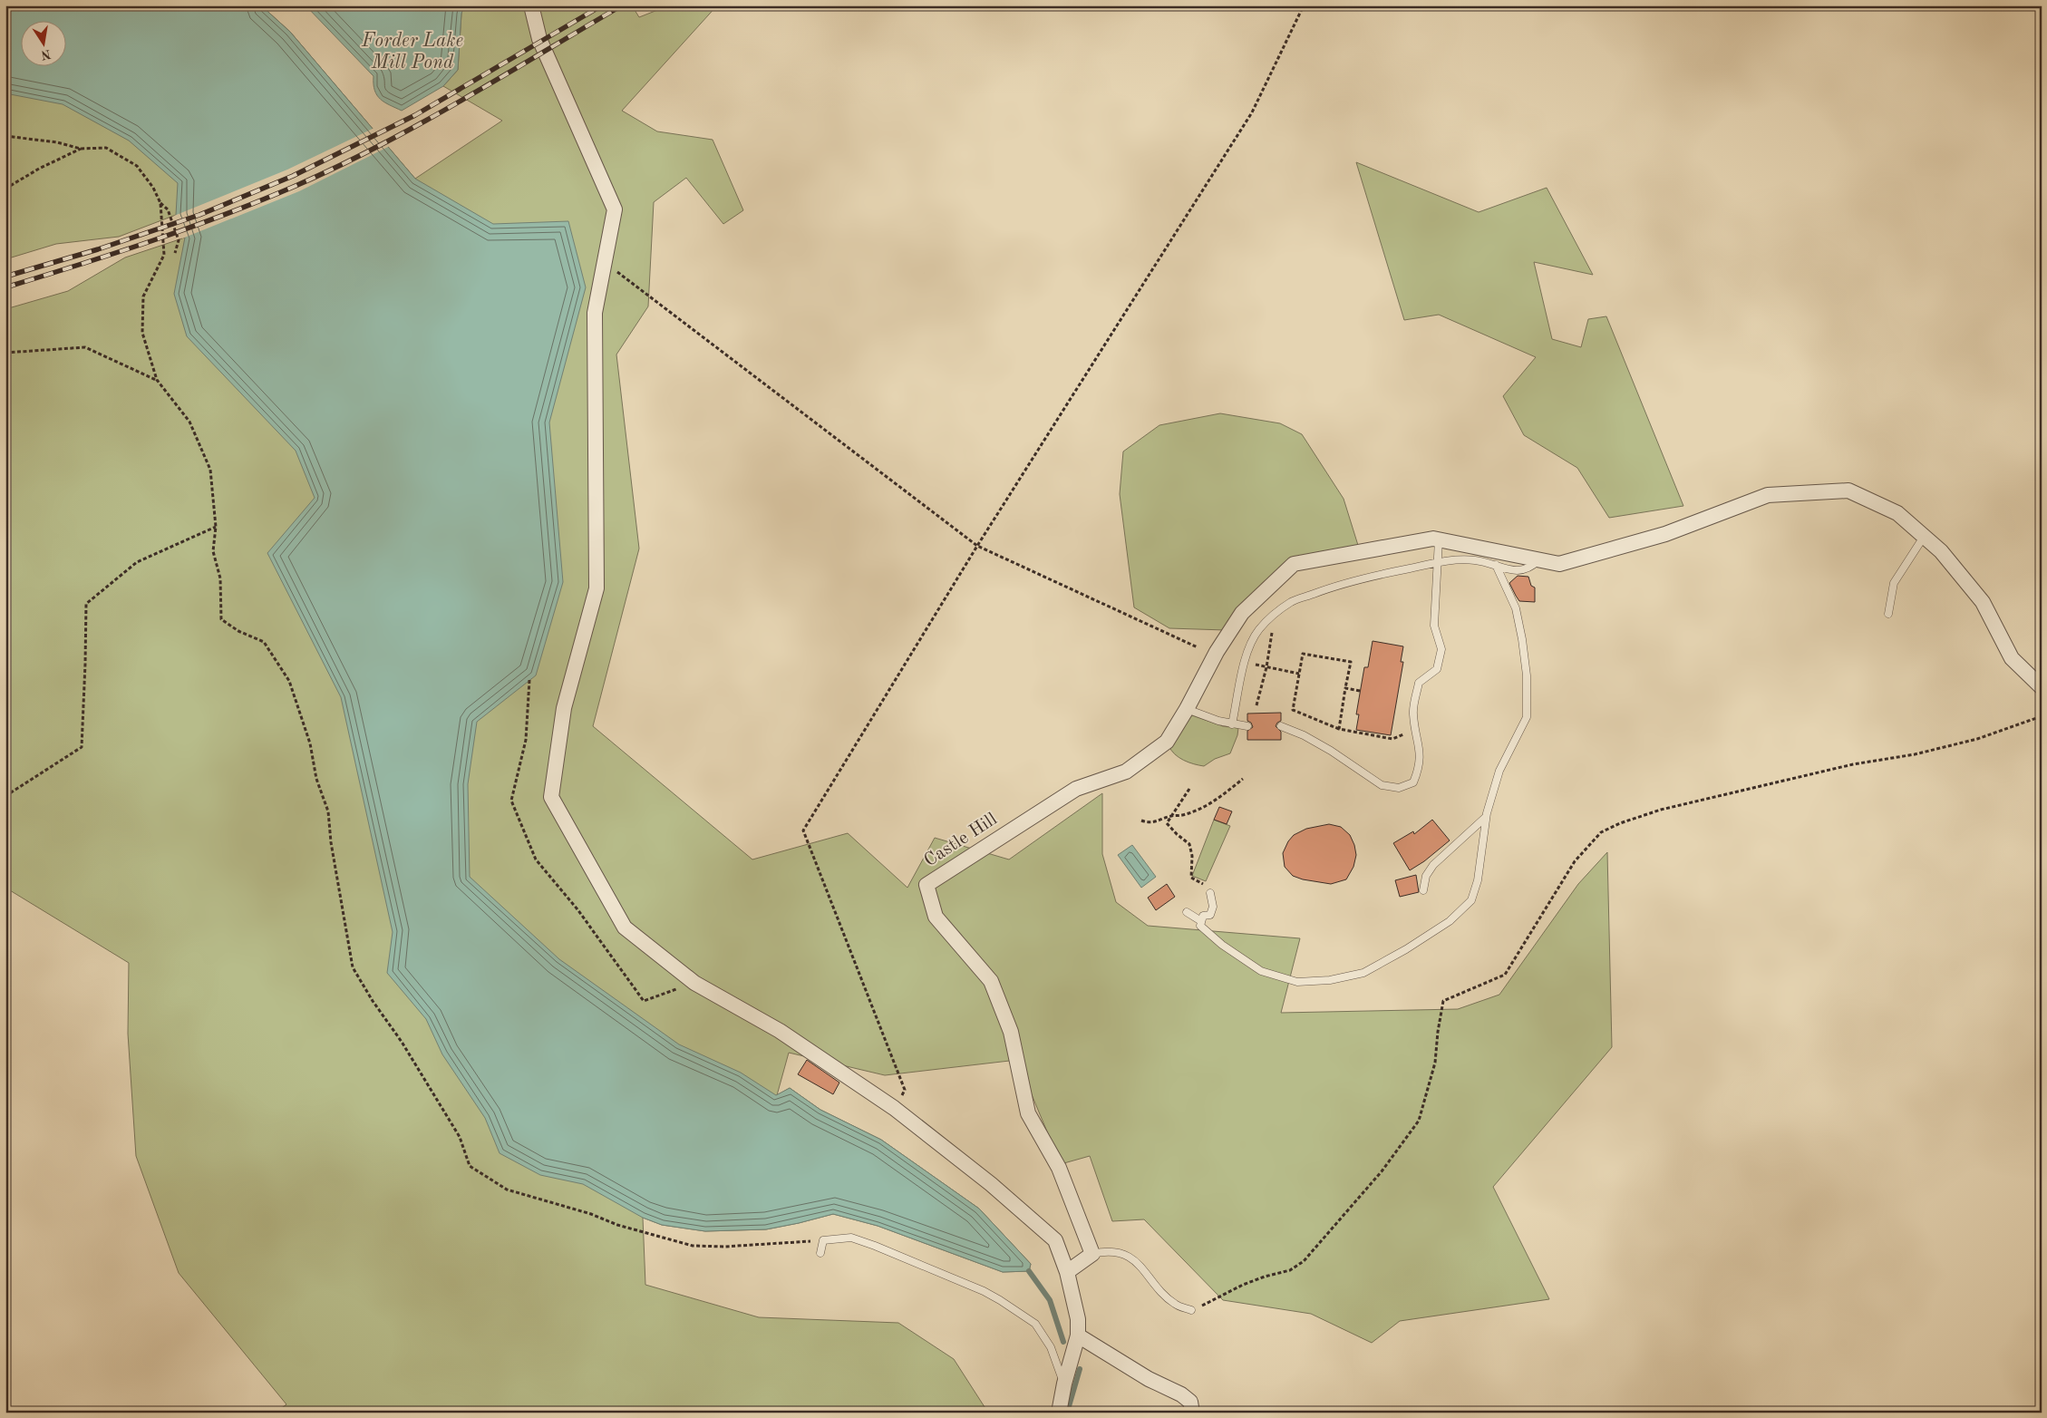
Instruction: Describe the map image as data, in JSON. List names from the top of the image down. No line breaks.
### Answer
{"streets":{"street":["Castle Hill"]},"water":["Forder Lake Mill Pond"],"north":"bottom"}
